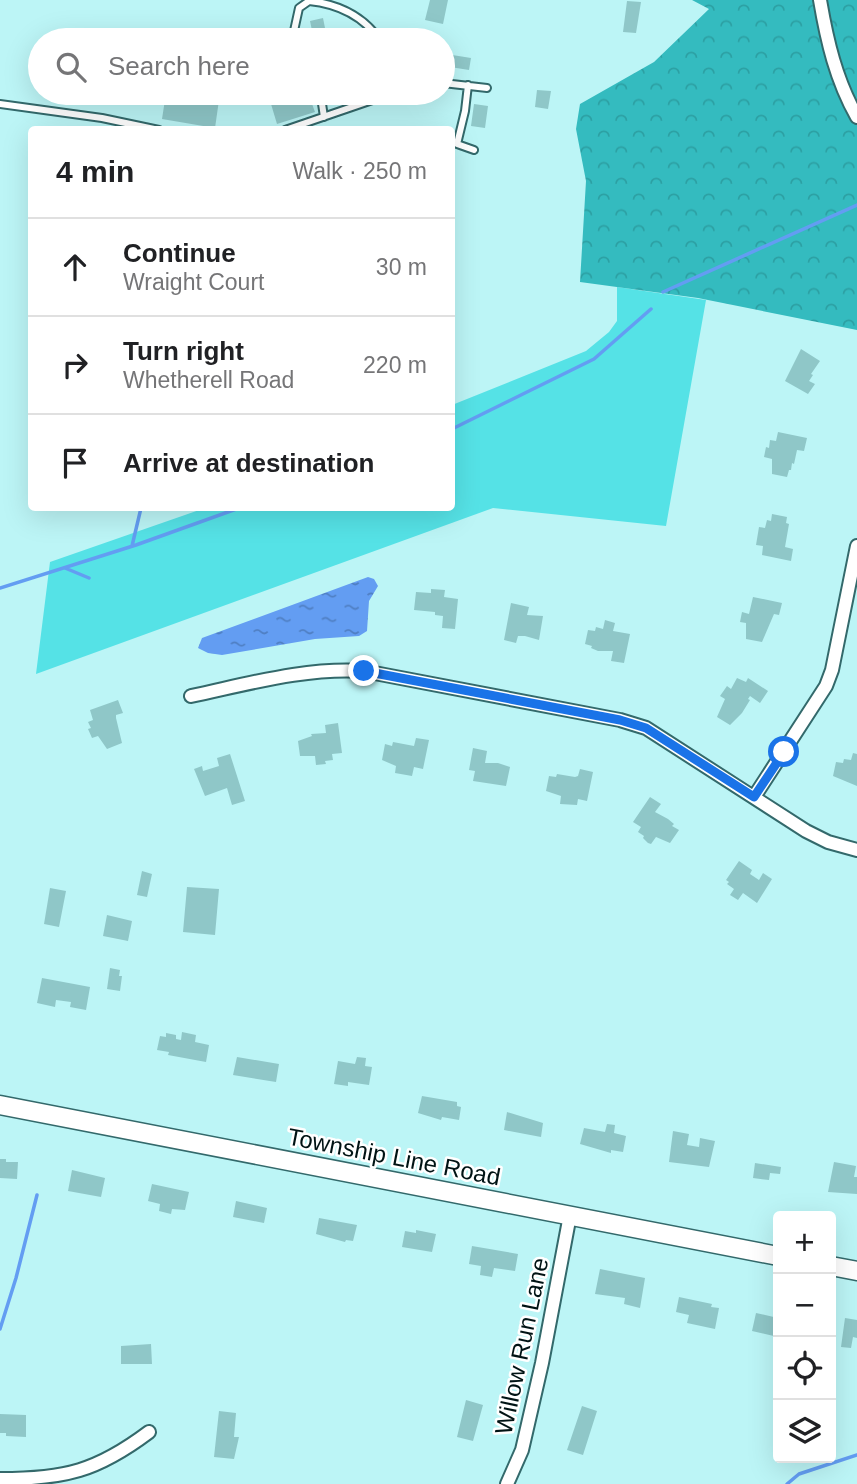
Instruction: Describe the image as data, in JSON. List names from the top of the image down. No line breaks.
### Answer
{"streets":{"street":["Township Line Road","Willow Run Lane"]},"crossings":[["Township Line Road","Willow Run Lane"]],"page":{"search":"Search here","heading":["4 min","Walk · 250 m"],"list":[["Continue","Wraight Court","30 m"],["Turn right","Whetherell Road","220 m"],"Arrive at destination"],"map_buttons":["+","−"]}}
